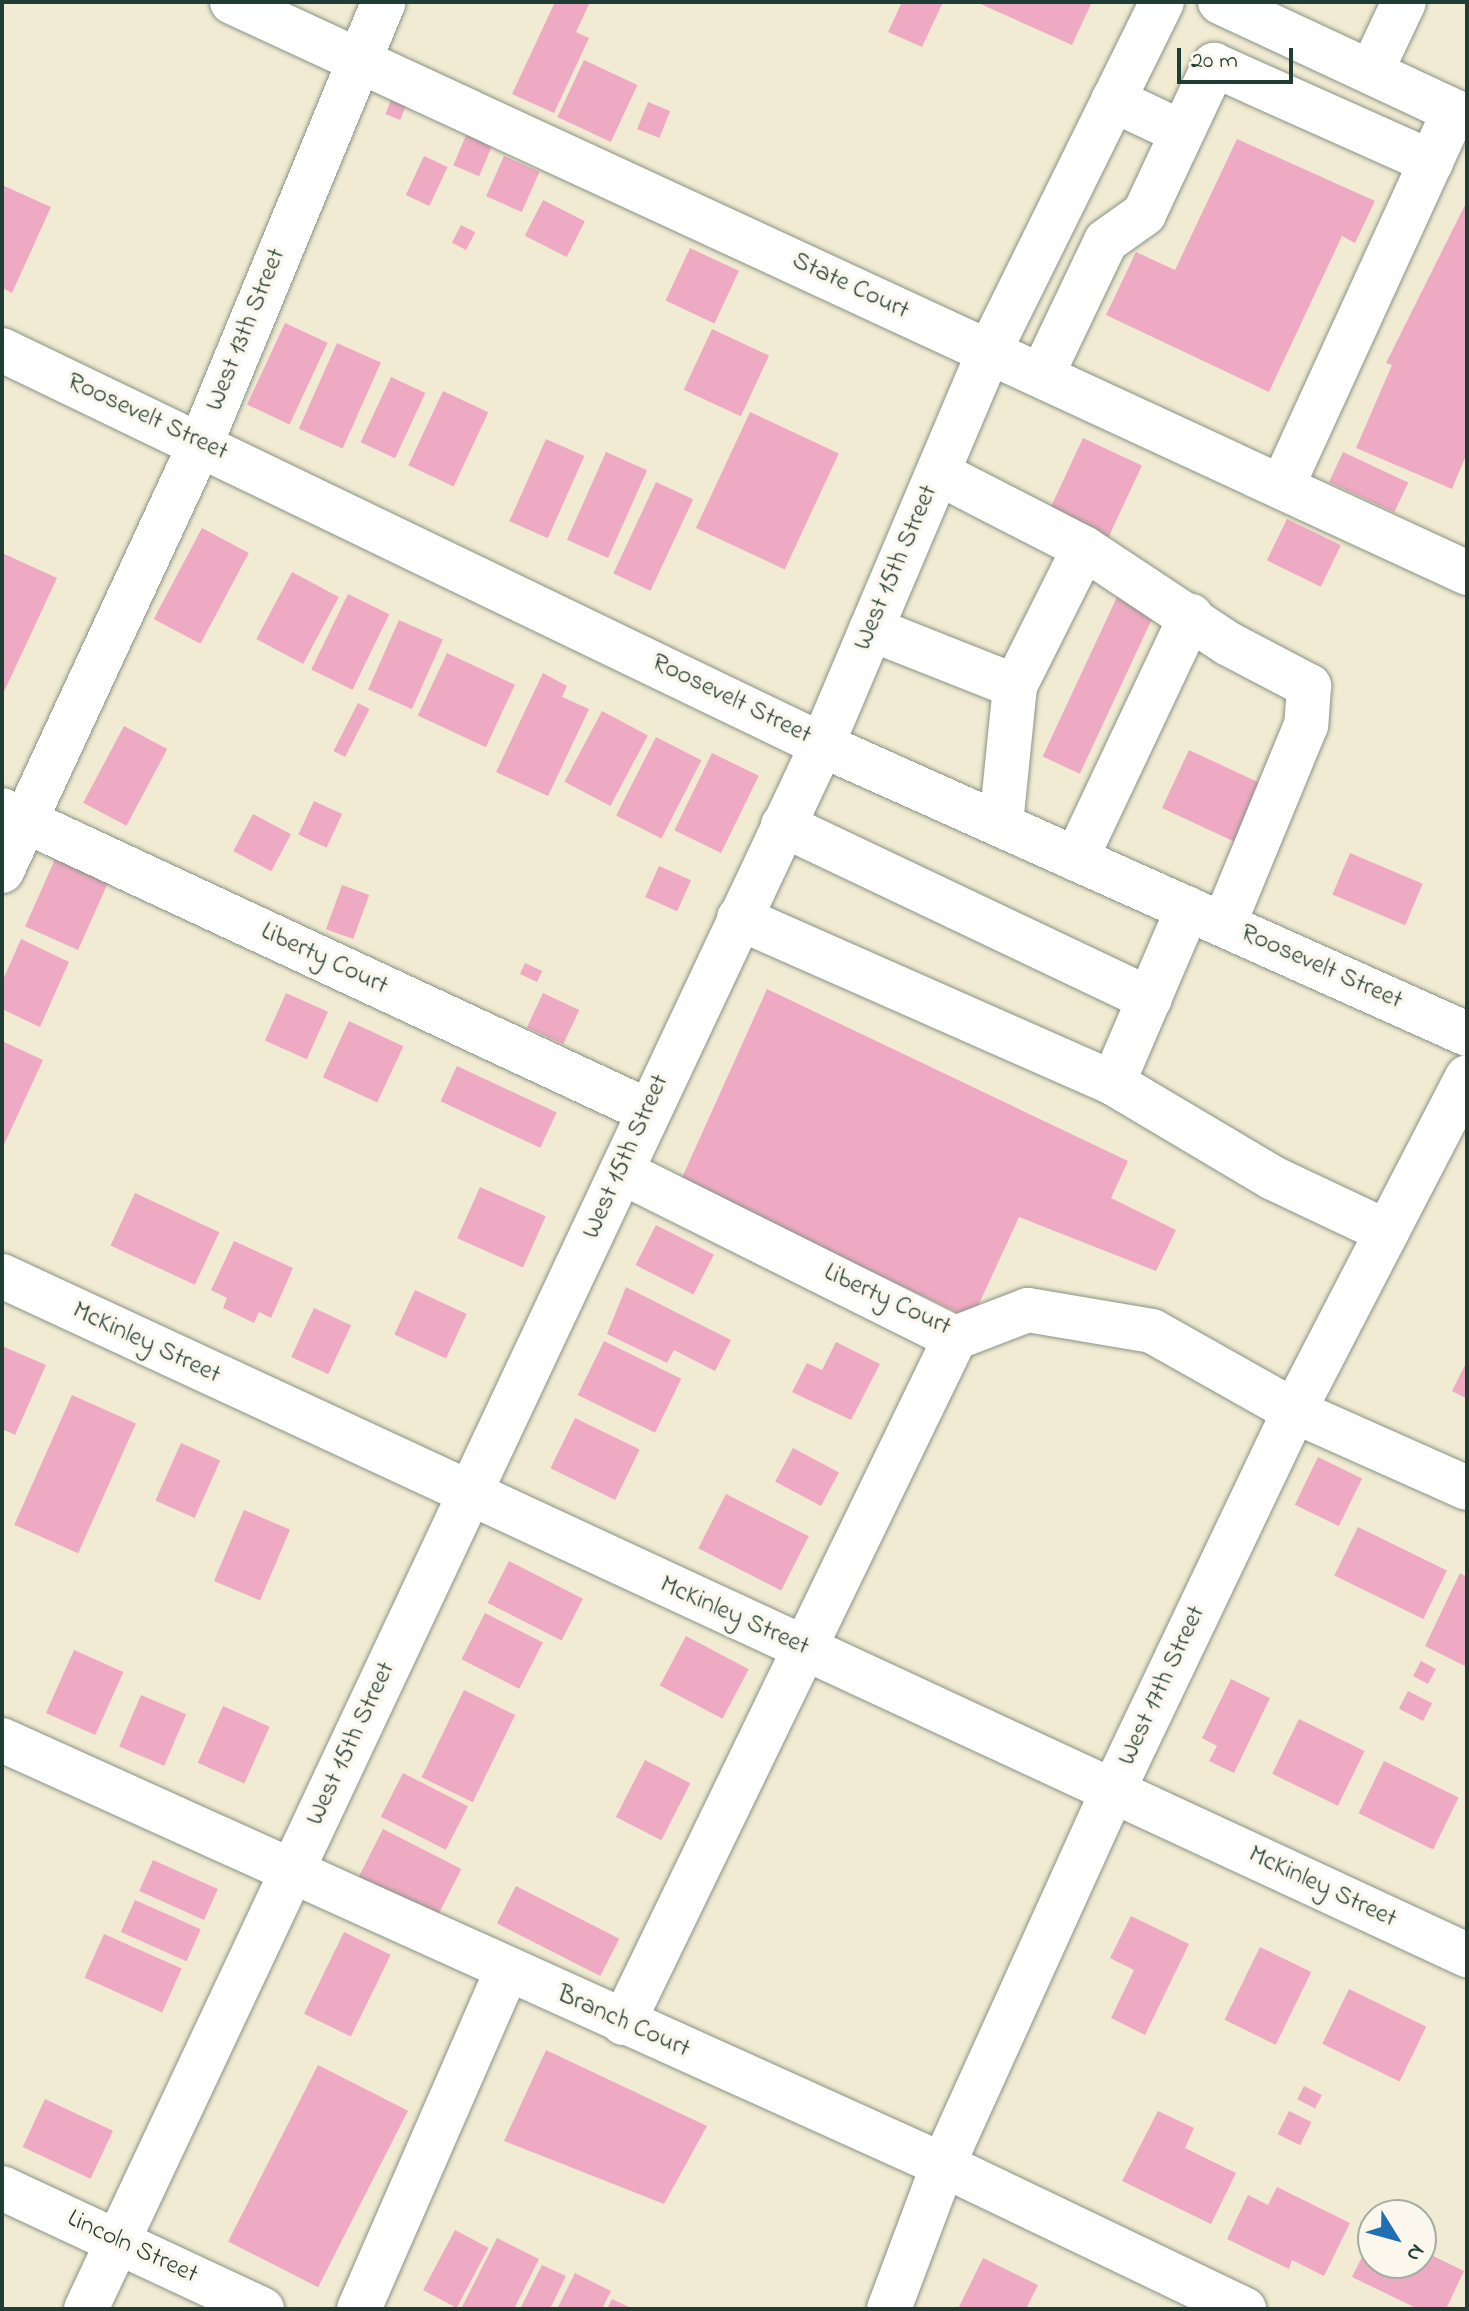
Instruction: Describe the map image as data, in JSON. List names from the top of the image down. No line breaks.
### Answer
{"streets":{"street":["State Court","West 13th Street","Roosevelt Street","West 15th Street","Liberty Court","McKinley Street","West 17th Street","Branch Court","Lincoln Street"]},"crossings":[["State Court","West 13th Street"],["State Court","West 15th Street"],["West 13th Street","Roosevelt Street"],["West 13th Street","Liberty Court"],["Roosevelt Street","West 15th Street"],["West 15th Street","Liberty Court"],["West 15th Street","McKinley Street"],["West 15th Street","Branch Court"],["West 15th Street","Lincoln Street"],["Liberty Court","West 17th Street"],["McKinley Street","West 17th Street"],["West 17th Street","Branch Court"]],"scale_bar":"20 m","north":"bottom right"}
